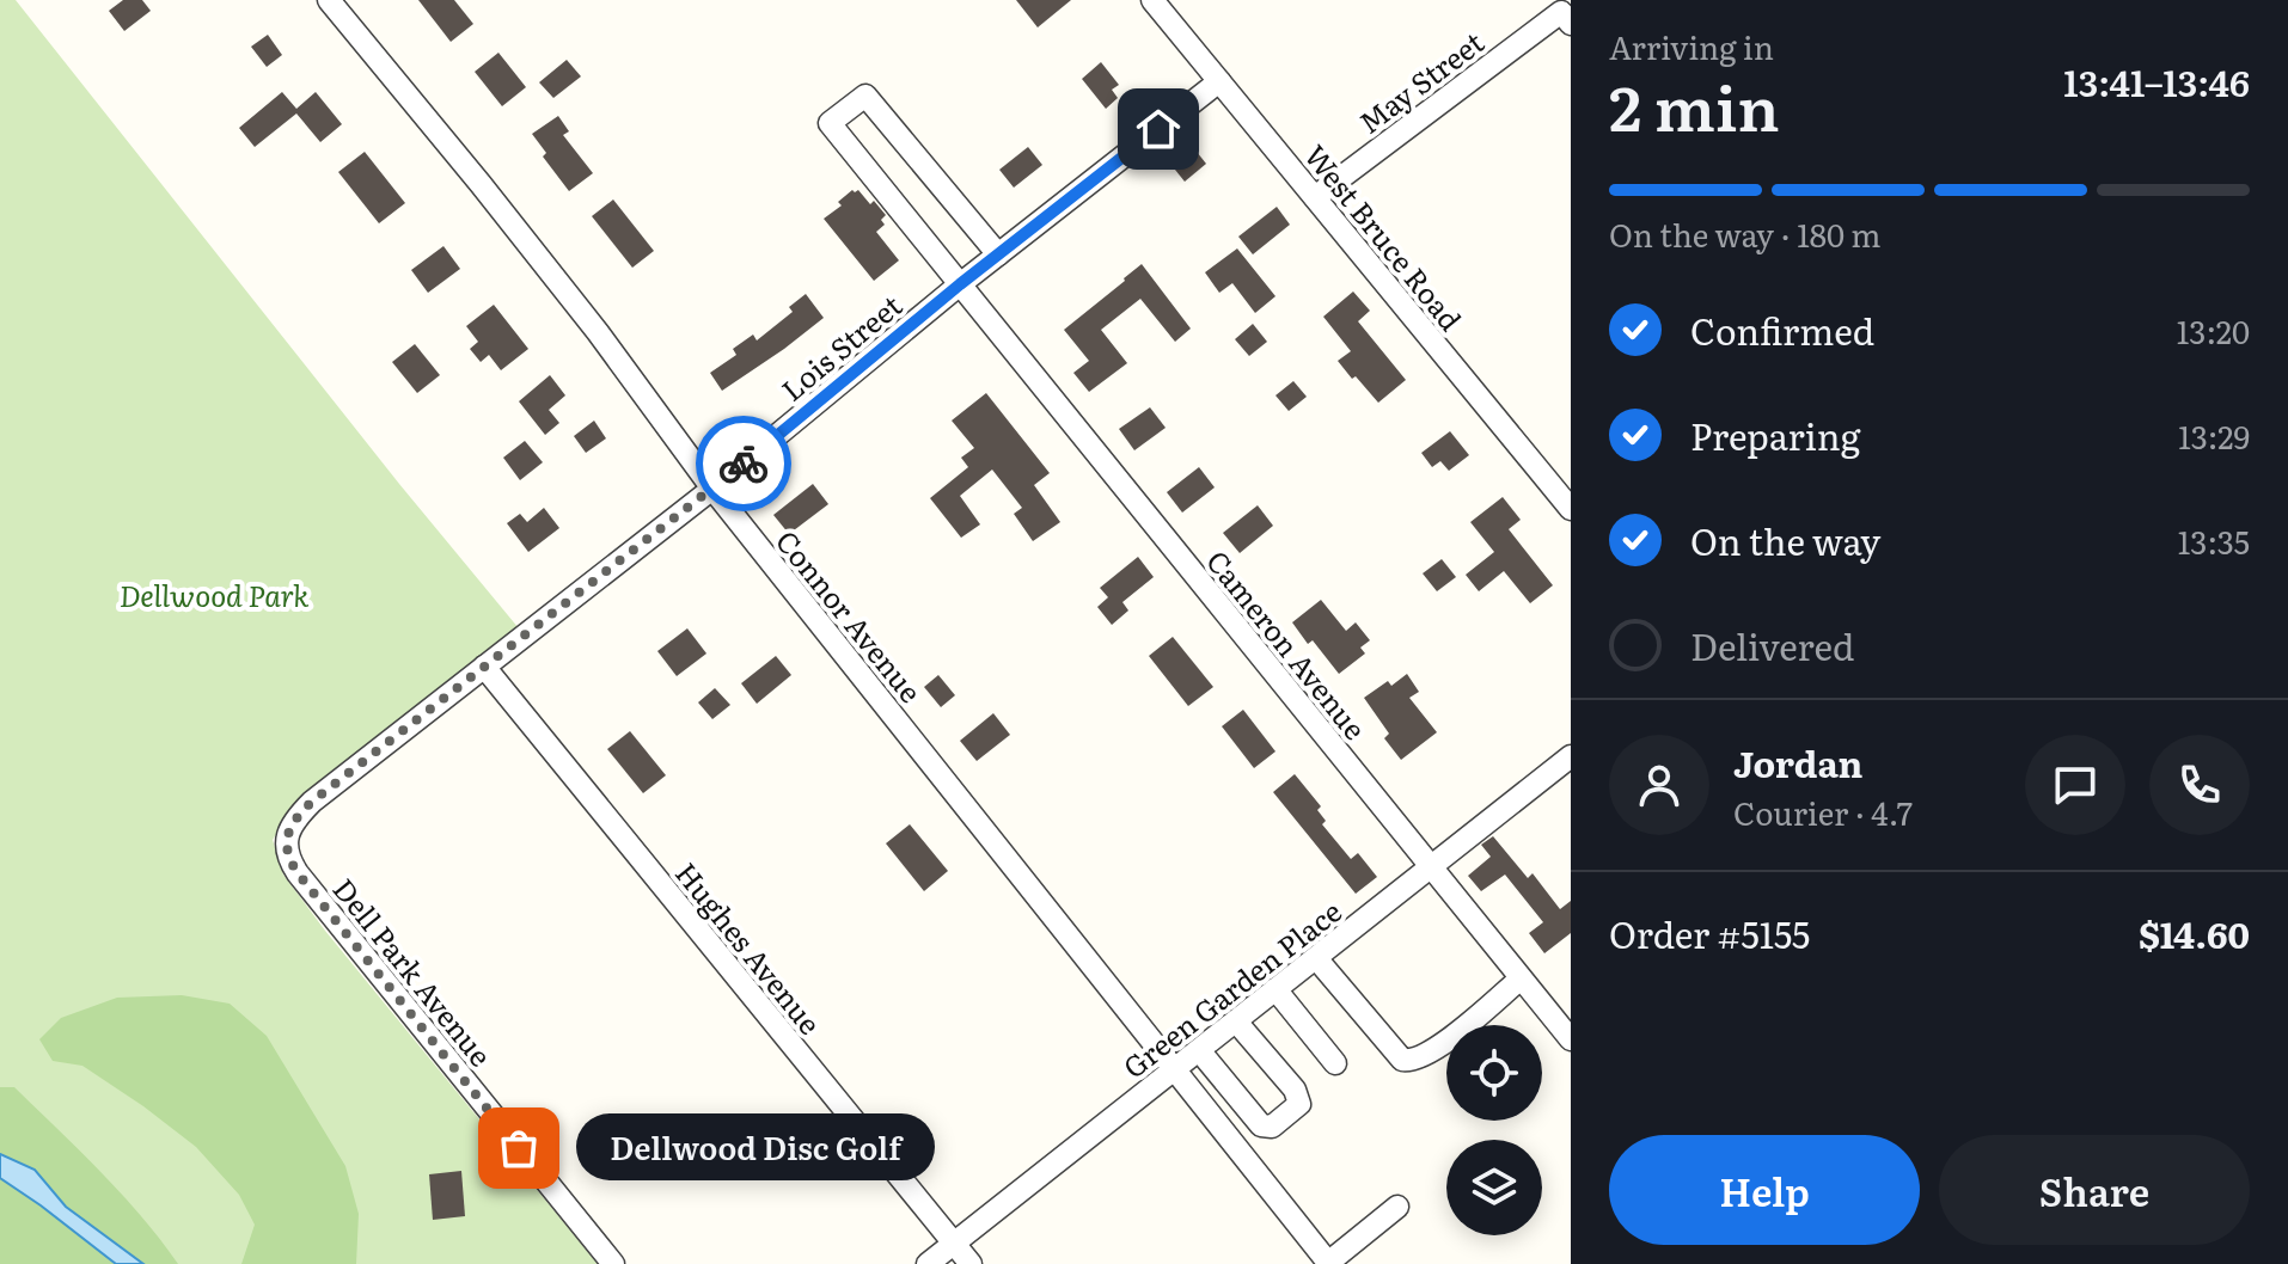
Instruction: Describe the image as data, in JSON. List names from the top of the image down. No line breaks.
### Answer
{"streets":{"street":["May Street","West Bruce Road","Lois Street","Connor Avenue","Cameron Avenue","Hughes Avenue","Dell Park Avenue","Green Garden Place"]},"crossings":[["May Street","West Bruce Road"],["West Bruce Road","Lois Street"],["Lois Street","Connor Avenue"],["Lois Street","Cameron Avenue"],["Lois Street","Hughes Avenue"],["Lois Street","Dell Park Avenue"],["Connor Avenue","Green Garden Place"],["Cameron Avenue","Green Garden Place"],["Hughes Avenue","Green Garden Place"]],"parks":["Dellwood Park"],"places":["Dellwood Disc Golf"],"page":{"heading":["2 min","Arriving in","13:41–13:46"],"panel":["Jordan","Courier · 4.7","Order #5155","$14.60"],"bar":"On the way · 180 m","list":[["Confirmed","13:20"],["Preparing","13:29"],["On the way","13:35"],"Delivered"],"bubble":"Dellwood Disc Golf","buttons":["Help","Share"]}}
